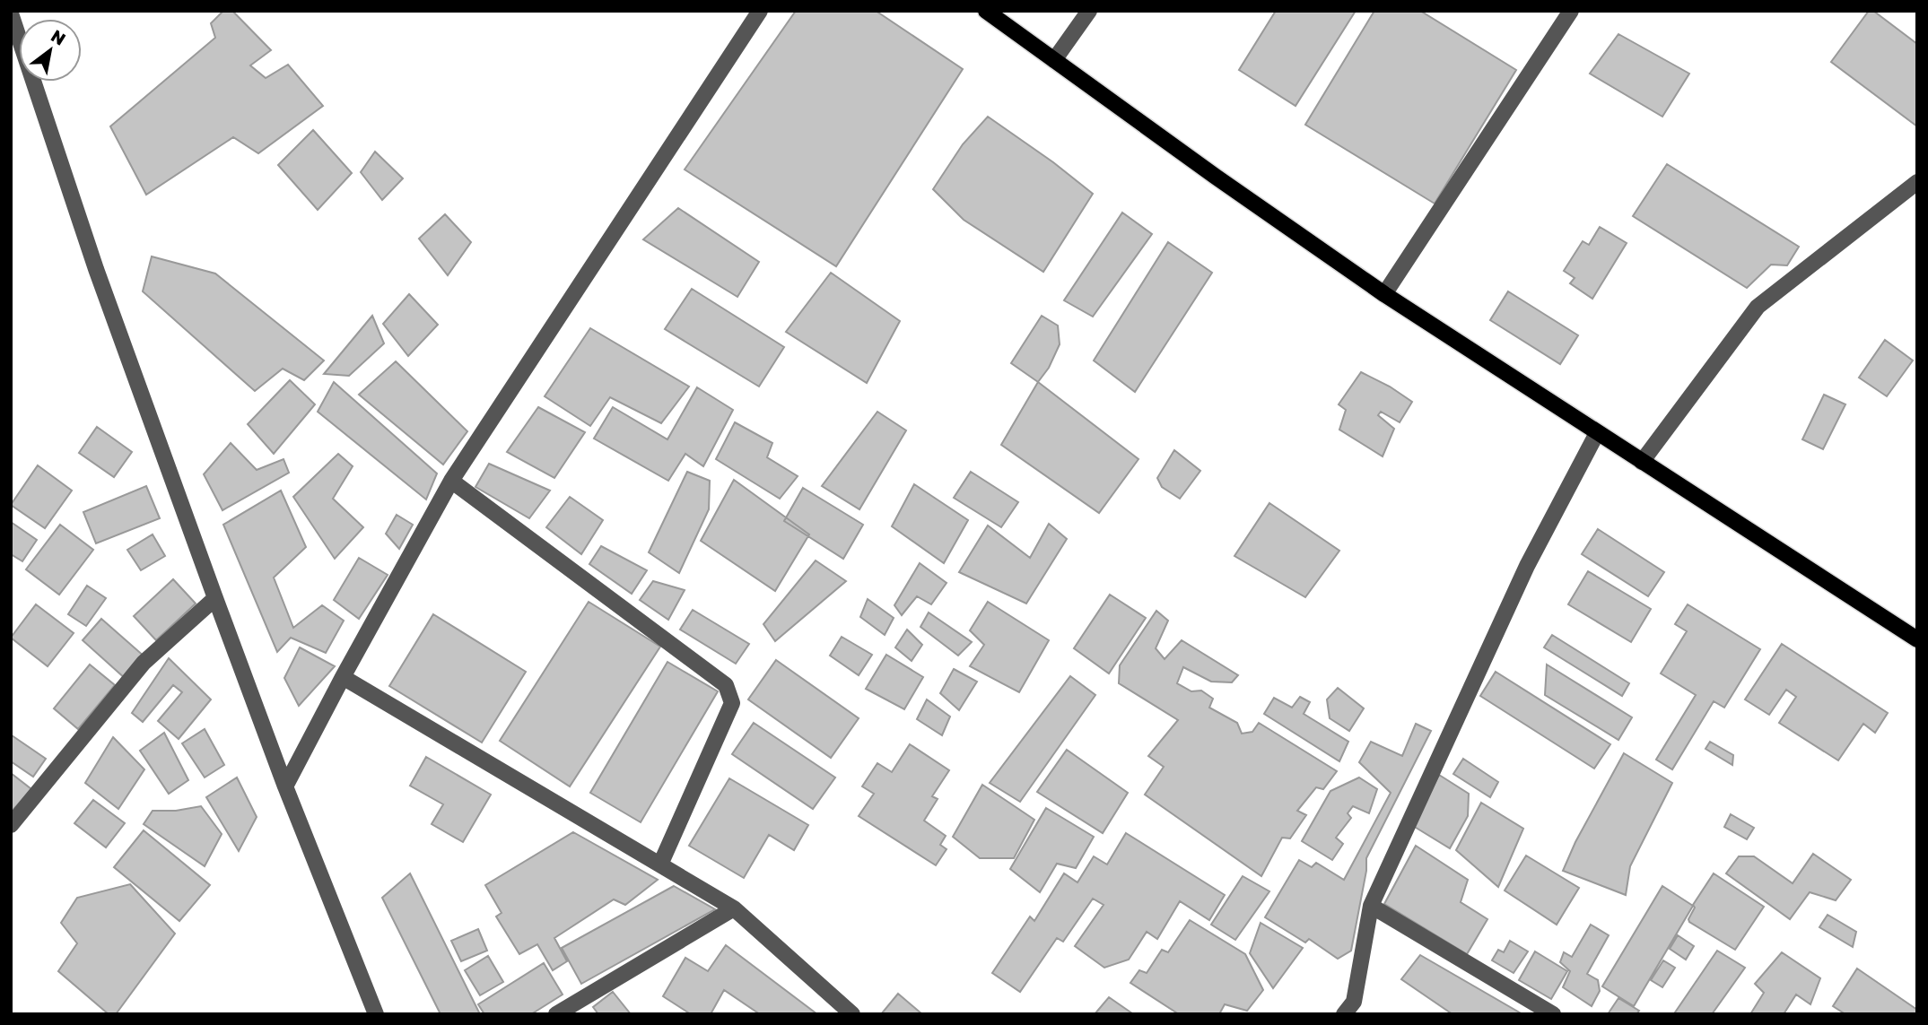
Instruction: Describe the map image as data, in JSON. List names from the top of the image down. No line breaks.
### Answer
{"north":"top right"}
